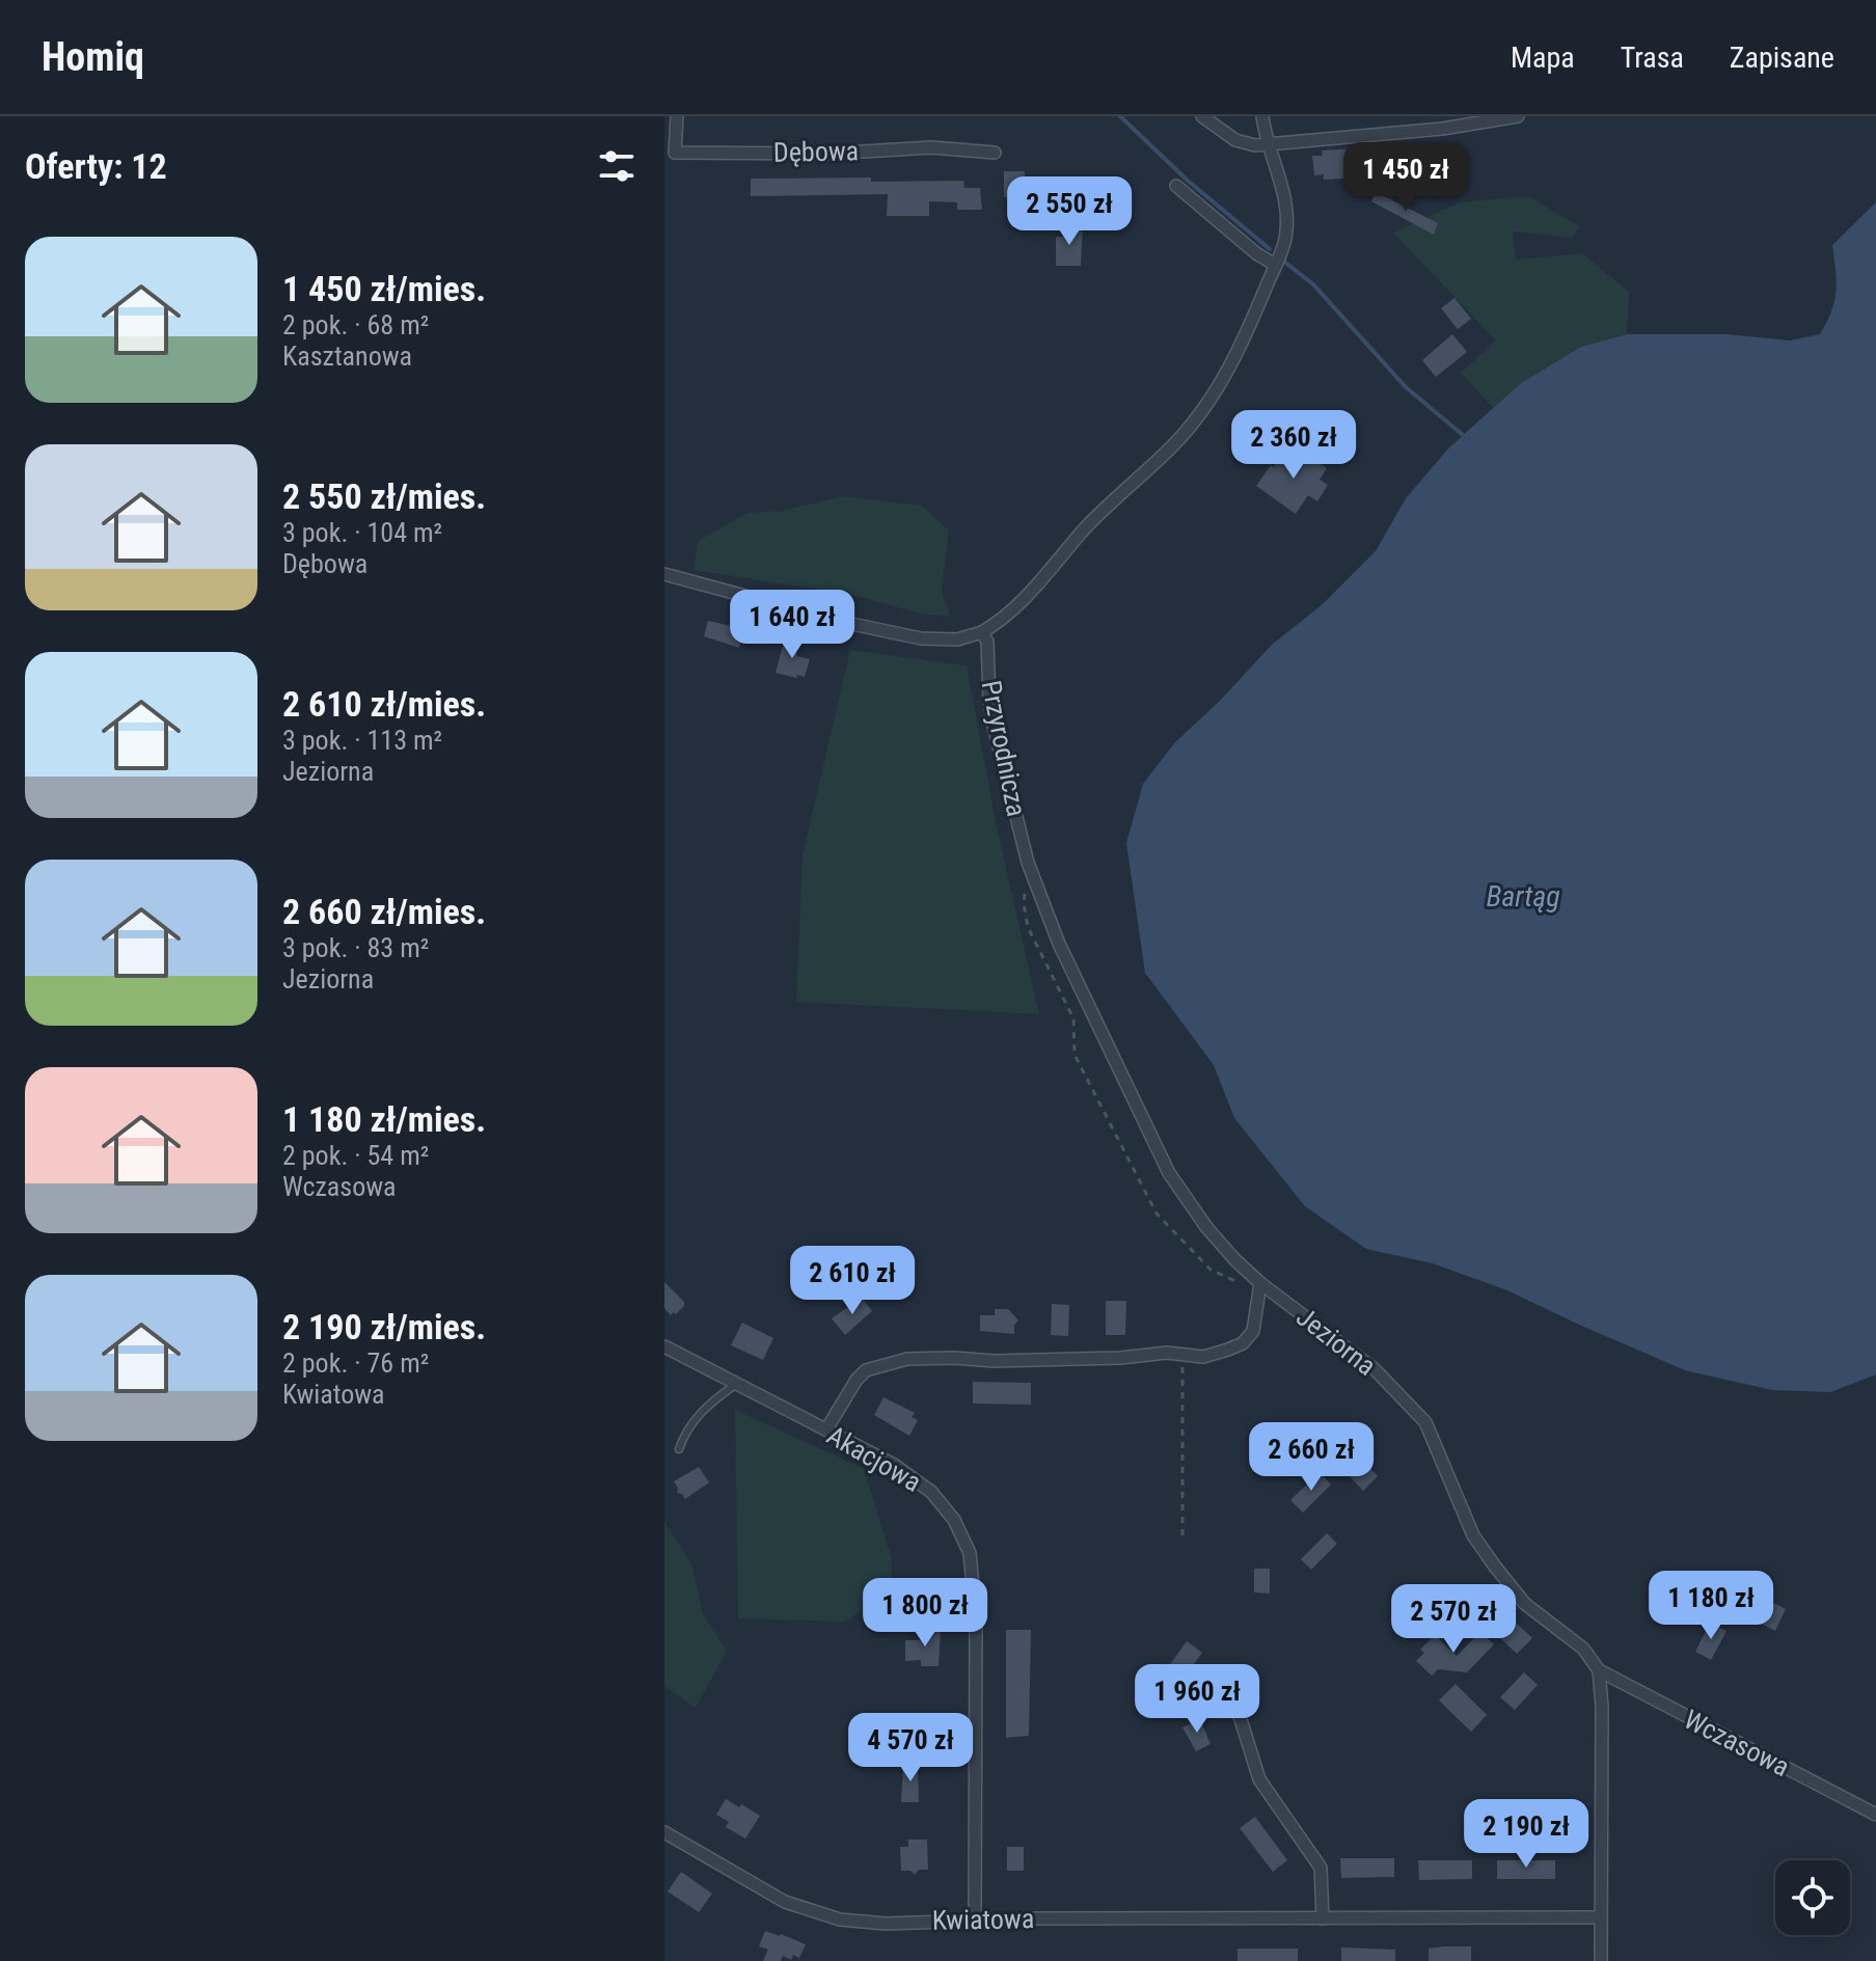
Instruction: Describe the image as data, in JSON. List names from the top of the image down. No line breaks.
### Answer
{"streets":{"street":["Dębowa","Przyrodnicza","Jeziorna","Akacjowa","Wczasowa","Kwiatowa"]},"crossings":[["Przyrodnicza","Jeziorna"],["Jeziorna","Akacjowa"],["Jeziorna","Wczasowa"],["Akacjowa","Kwiatowa"]],"water":["Bartąg"],"page":{"header":"Homiq","nav":["Mapa","Trasa","Zapisane"],"heading":"Oferty: 12","price":["1 450 zł","2 550 zł","2 360 zł","1 640 zł","2 610 zł","2 660 zł","1 180 zł","1 800 zł","2 570 zł","1 960 zł","4 570 zł","2 190 zł"],"list":[{"name":"1 450 zł/mies.","note":"2 pok. · 68 m² · Kasztanowa"},{"name":"2 550 zł/mies.","note":"3 pok. · 104 m² · Dębowa"},{"name":"2 610 zł/mies.","note":"3 pok. · 113 m² · Jeziorna"},{"name":"2 660 zł/mies.","note":"3 pok. · 83 m² · Jeziorna"},{"name":"1 180 zł/mies.","note":"2 pok. · 54 m² · Wczasowa"},{"name":"2 190 zł/mies.","note":"2 pok. · 76 m² · Kwiatowa"}]}}
